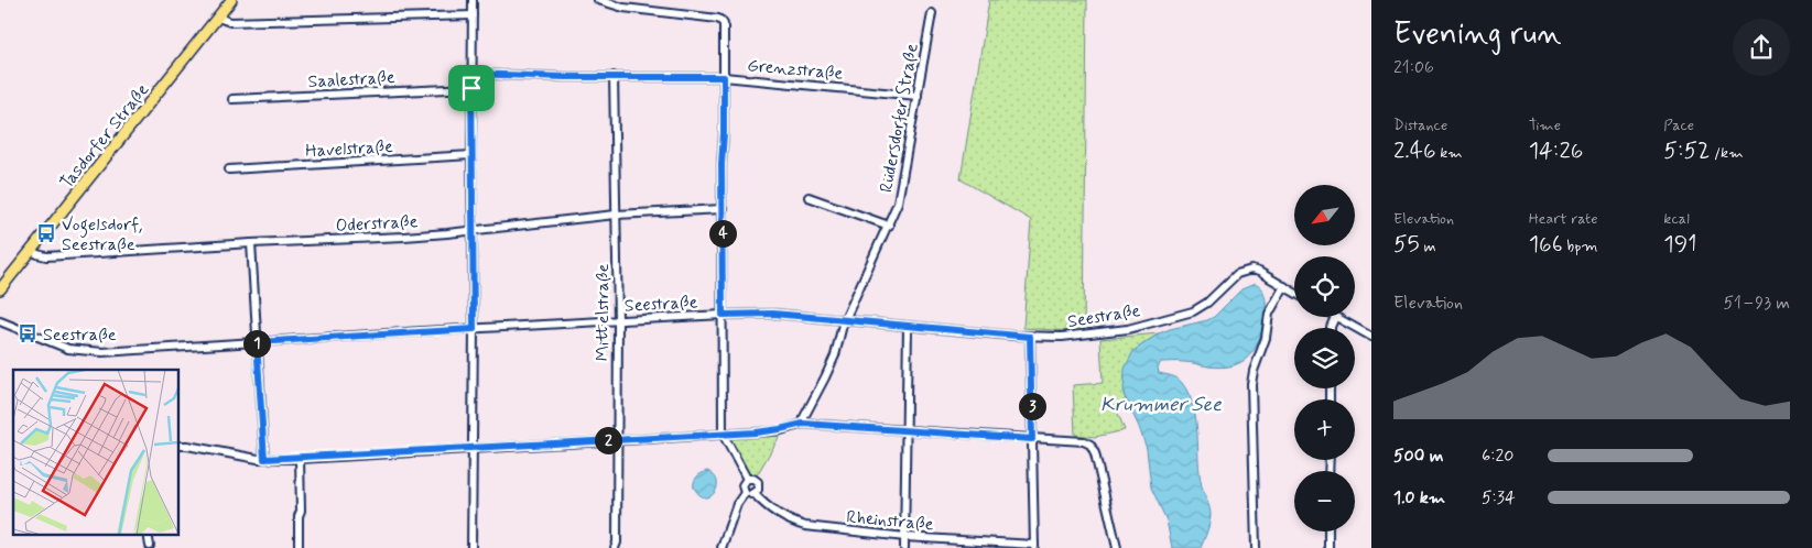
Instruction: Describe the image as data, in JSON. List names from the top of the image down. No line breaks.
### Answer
{"streets":{"main road":["Tasdorfer Straße"],"street":["Grenzstraße","Saalestraße","Rüdersdorfer Straße","Havelstraße","Oderstraße","Seestraße","Mittelstraße","Rheinstraße"]},"crossings":[["Grenzstraße","Rüdersdorfer Straße"],["Grenzstraße","Mittelstraße"],["Rüdersdorfer Straße","Seestraße"],["Tasdorfer Straße","Oderstraße"],["Oderstraße","Mittelstraße"],["Seestraße","Mittelstraße"]],"water":["Krummer See"],"places":{"bus stop":["Vogelsdorf, Seestraße","Seestraße"]},"north":"bottom left","page":{"heading":["Evening run","21:06"],"stats":[["Distance","2.46 km"],["Time","14:26"],["Pace","5:52 /km"],["Elevation","55 m"],["Heart rate","166 bpm"],["kcal","191"]],"map_buttons":["+","−"],"pins":["4","1","3","2"],"chart":["Elevation","51–93 m"],"list":[{"name":"500 m","note":"6:20"},{"name":"1.0 km","note":"5:34"}]}}
